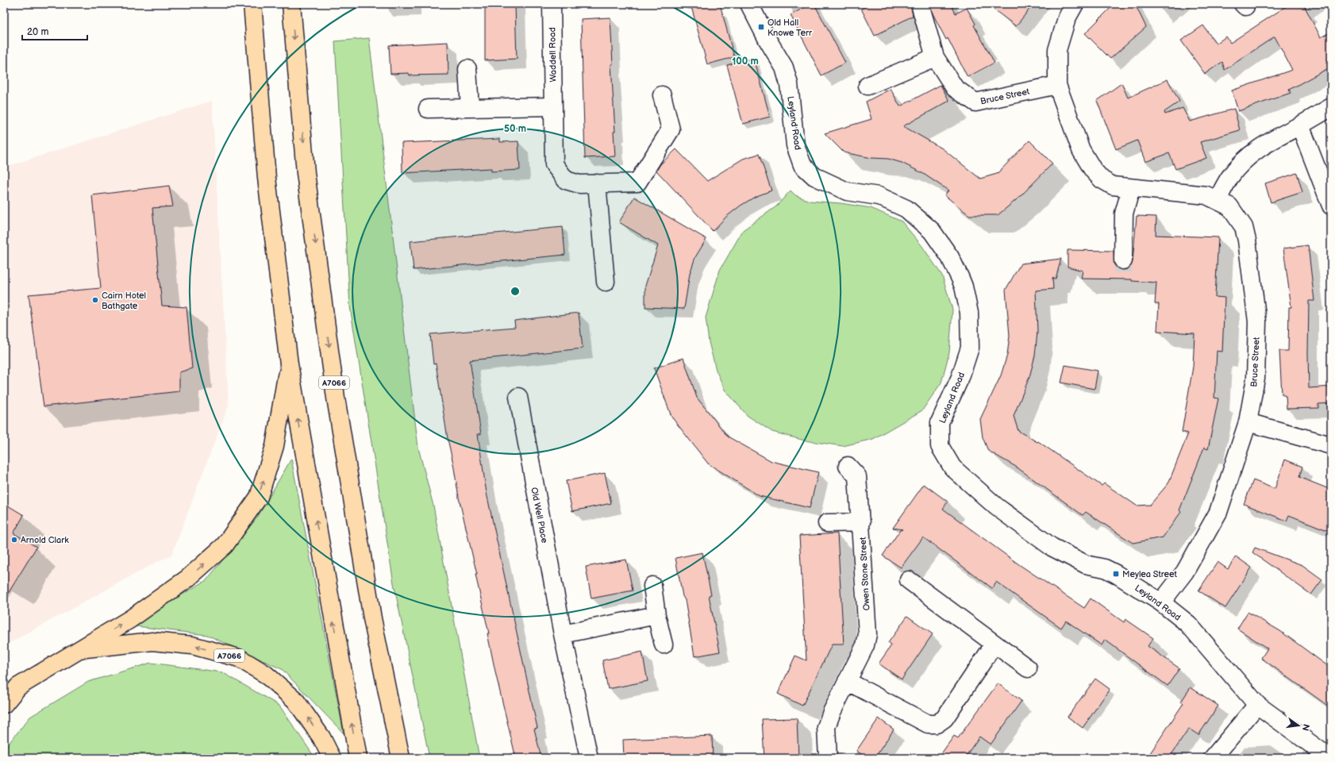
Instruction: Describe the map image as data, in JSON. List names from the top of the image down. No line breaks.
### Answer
{"streets":{"main road":["A7066"],"street":["Waddell Road","Bruce Street","Leyland Road","Old Well Place","Owen Stone Street"]},"crossings":[["Bruce Street","Leyland Road"]],"places":{"transit":["Old Hall Knowe Terr","Meylea Street"],"other":["Cairn Hotel Bathgate","Arnold Clark"]},"scale_bar":"20 m","north":"right","rings":["100 m","50 m"]}
